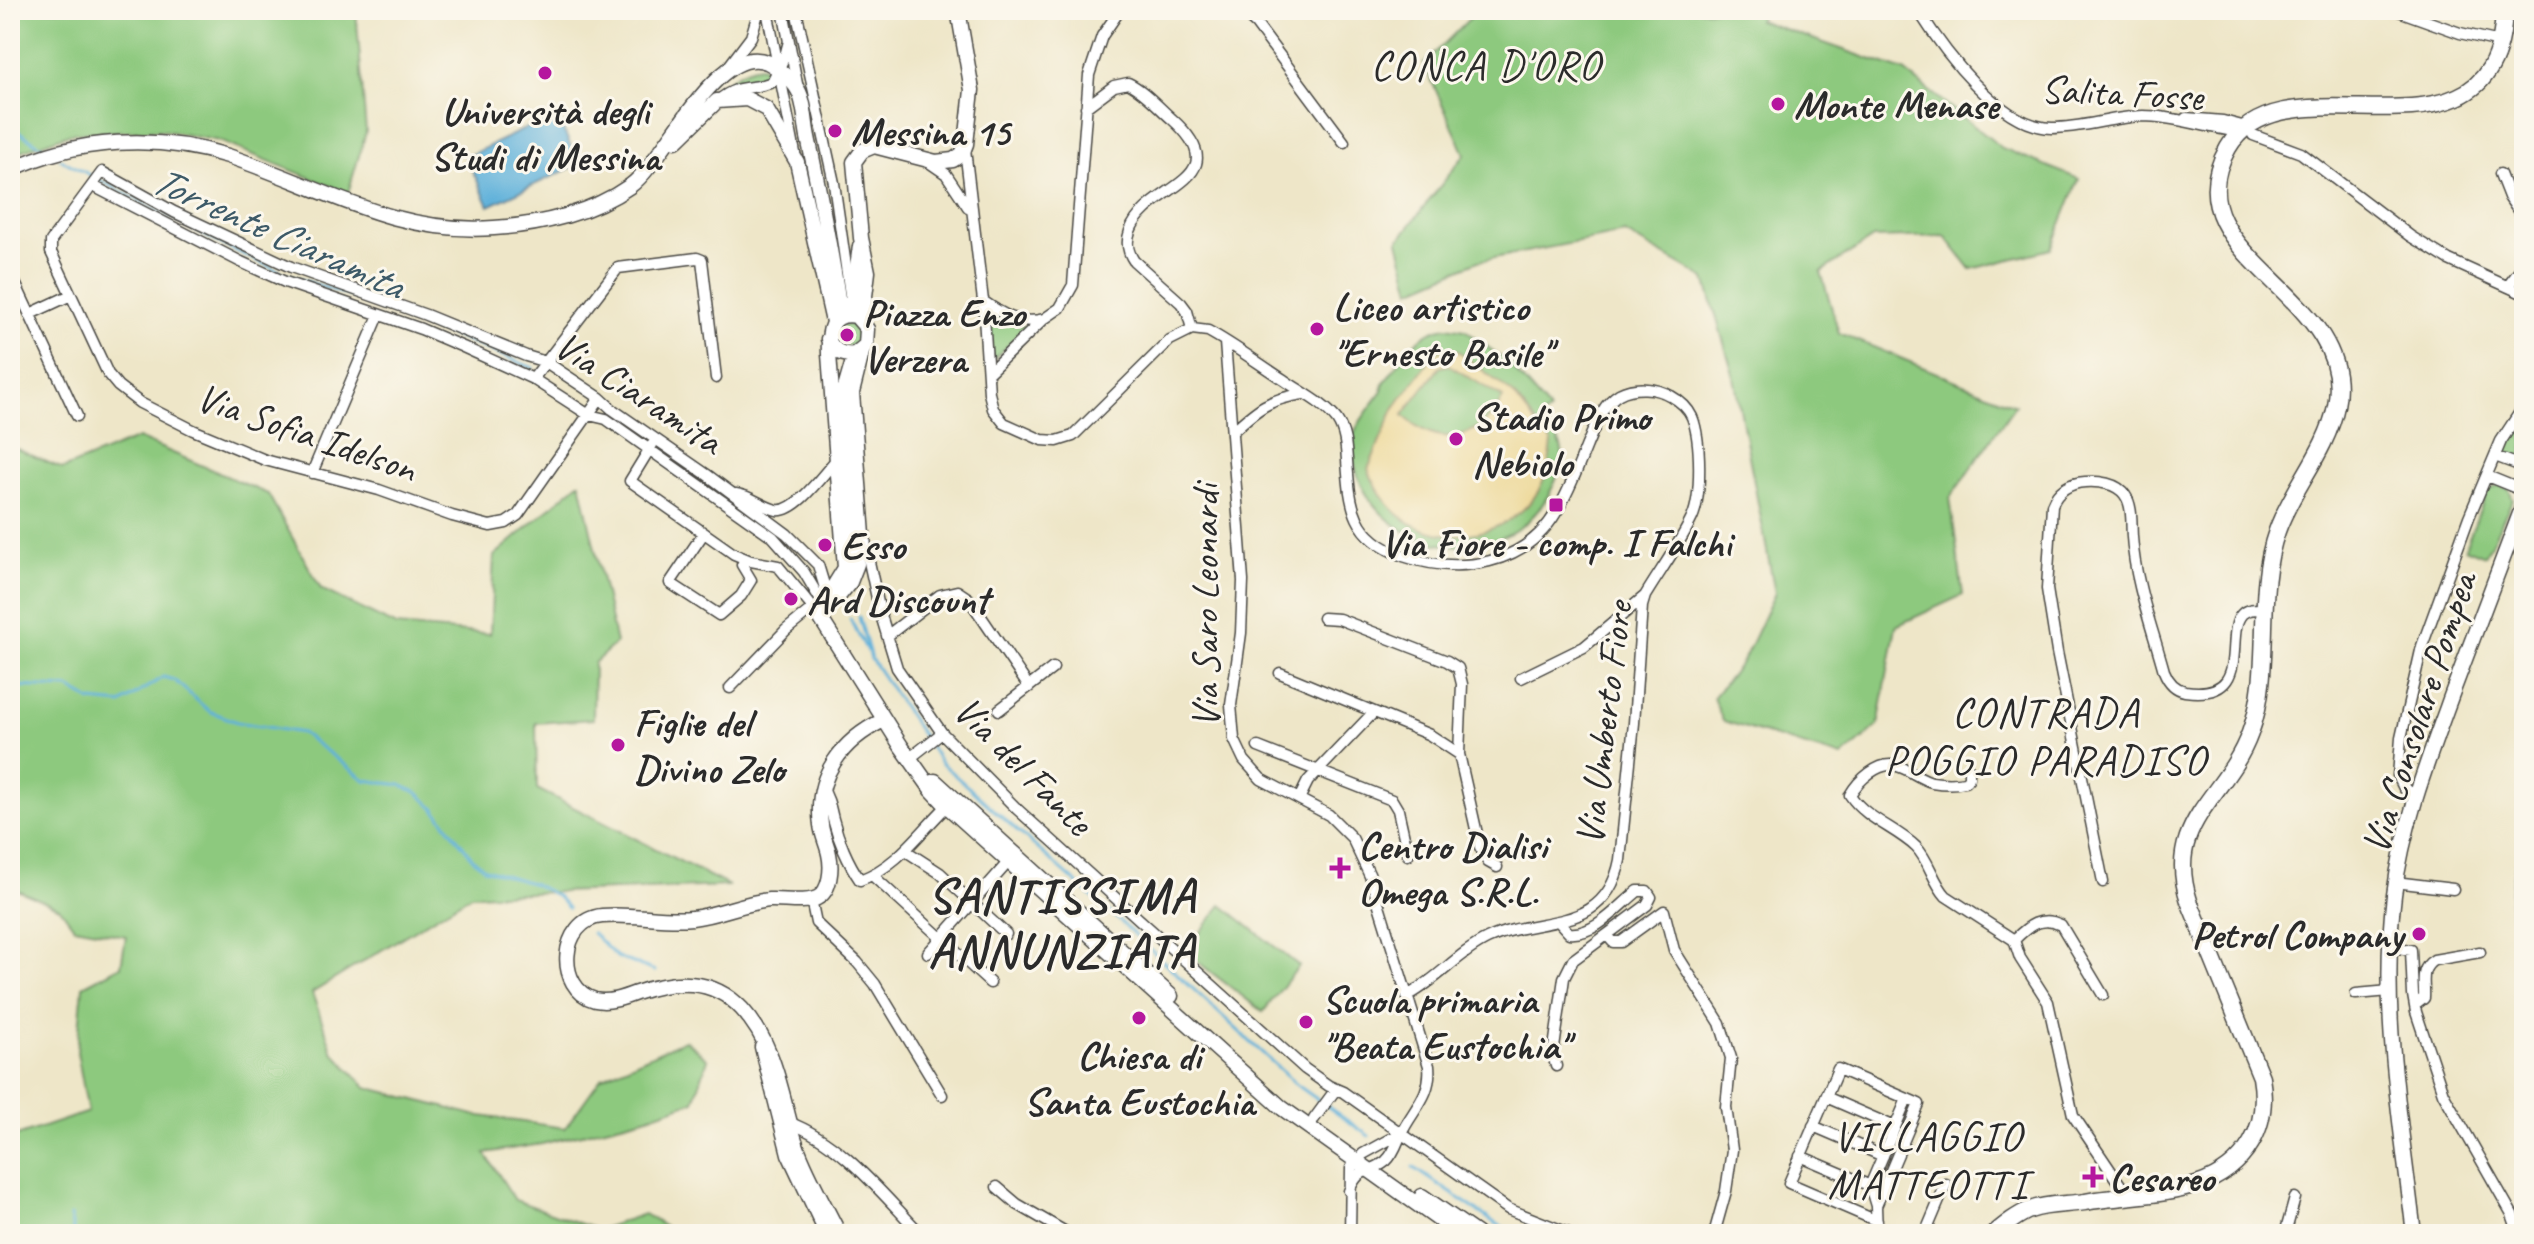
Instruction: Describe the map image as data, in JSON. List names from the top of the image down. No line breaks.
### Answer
{"streets":{"main road":["Via Consolare Pompea"],"street":["Salita Fosse","Via Ciaramita","Via Sofia Idelson","Via Saro Leonardi","Via Umberto Fiore","Via del Fante"]},"crossings":[["Via Ciaramita","Via Sofia Idelson"],["Via Saro Leonardi","Via Umberto Fiore"],["Via Saro Leonardi","Via del Fante"]],"districts":["CONCA D'ORO","CONTRADA POGGIO PARADISO","SANTISSIMA ANNUNZIATA","VILLAGGIO MATTEOTTI"],"water":["Torrente Ciaramita"],"places":{"other":["Università degli Studi di Messina","Monte Menase","Messina 15","Liceo artistico \"Ernesto Basile\"","Piazza Enzo Verzera","Stadio Primo Nebiolo","Esso","Ard Discount","Figlie del Divino Zelo","Petrol Company","Chiesa di Santa Eustochia","Scuola primaria \"Beata Eustochia\""],"transit":["Via Fiore - comp. I Falchi"],"health":["Centro Dialisi Omega S.R.L.","Cesareo"]}}
